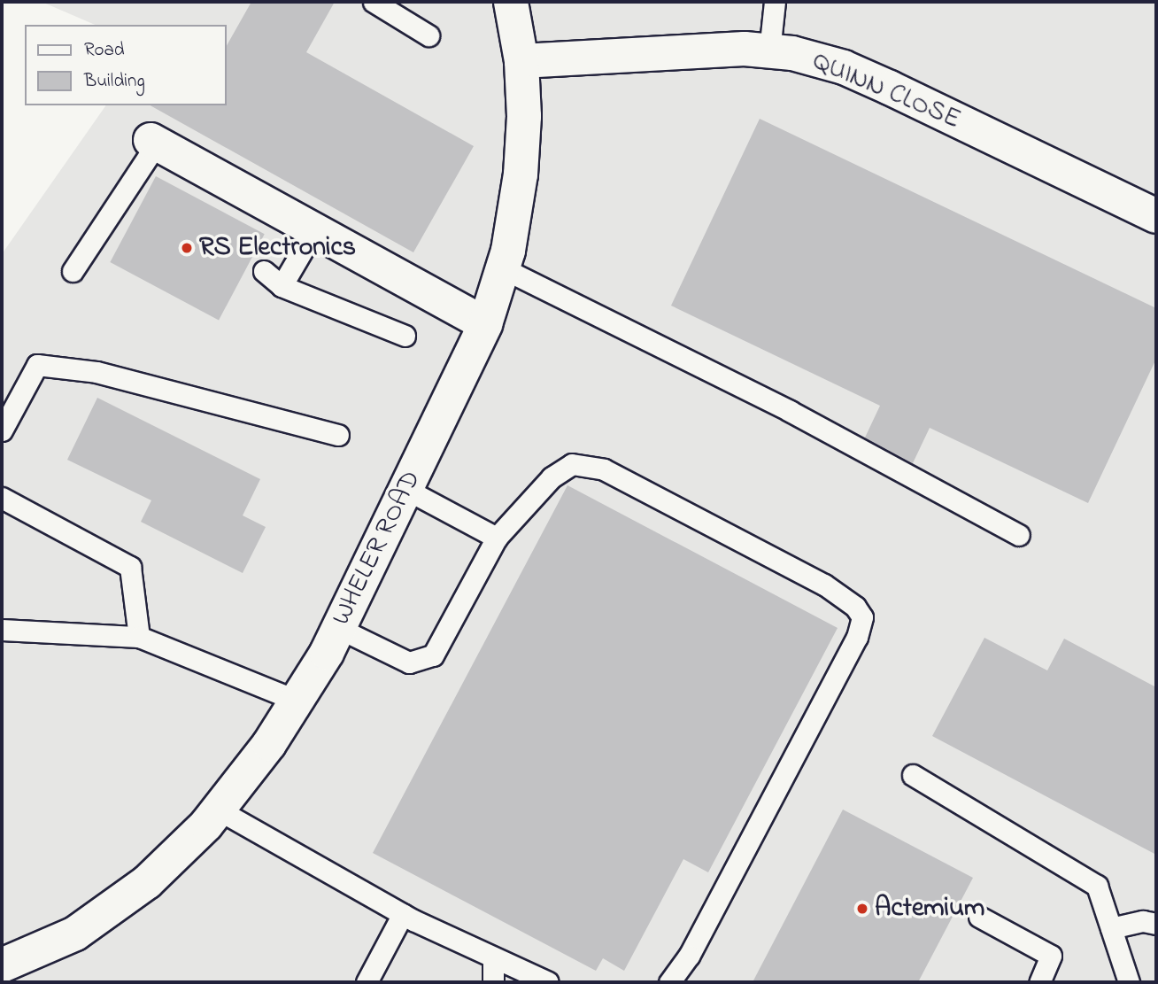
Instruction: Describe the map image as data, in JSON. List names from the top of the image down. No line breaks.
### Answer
{"streets":{"street":["QUINN CLOSE","WHELER ROAD"]},"crossings":[["QUINN CLOSE","WHELER ROAD"]],"places":["RS Electronics","Actemium"],"legend":["Road","Building"]}
